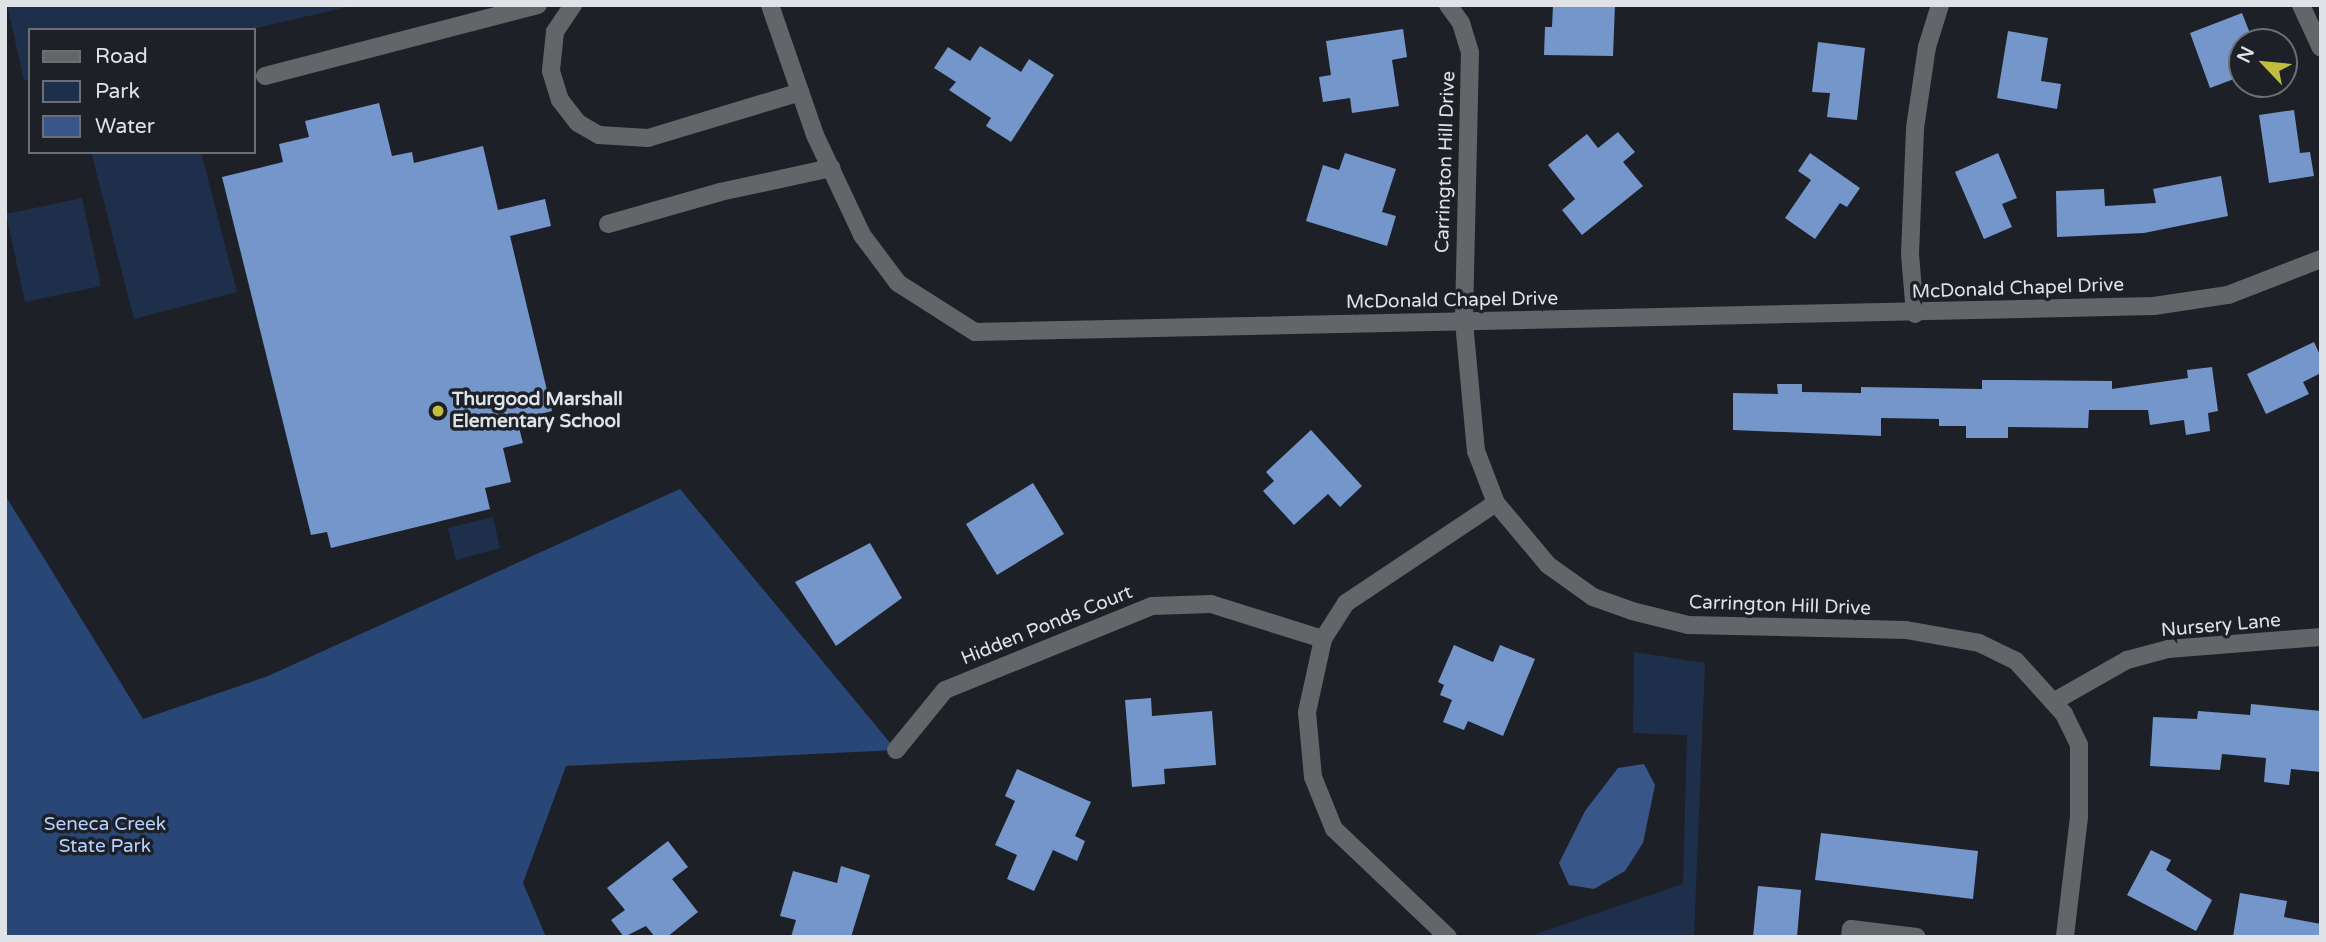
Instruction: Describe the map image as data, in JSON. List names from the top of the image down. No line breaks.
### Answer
{"streets":{"street":["Carrington Hill Drive","McDonald Chapel Drive","Hidden Ponds Court","Nursery Lane"]},"crossings":[["Carrington Hill Drive","McDonald Chapel Drive"],["Carrington Hill Drive","Nursery Lane"]],"parks":["Seneca Creek State Park"],"places":["Thurgood Marshall Elementary School"],"legend":["Road","Park","Water"],"north":"top left"}
